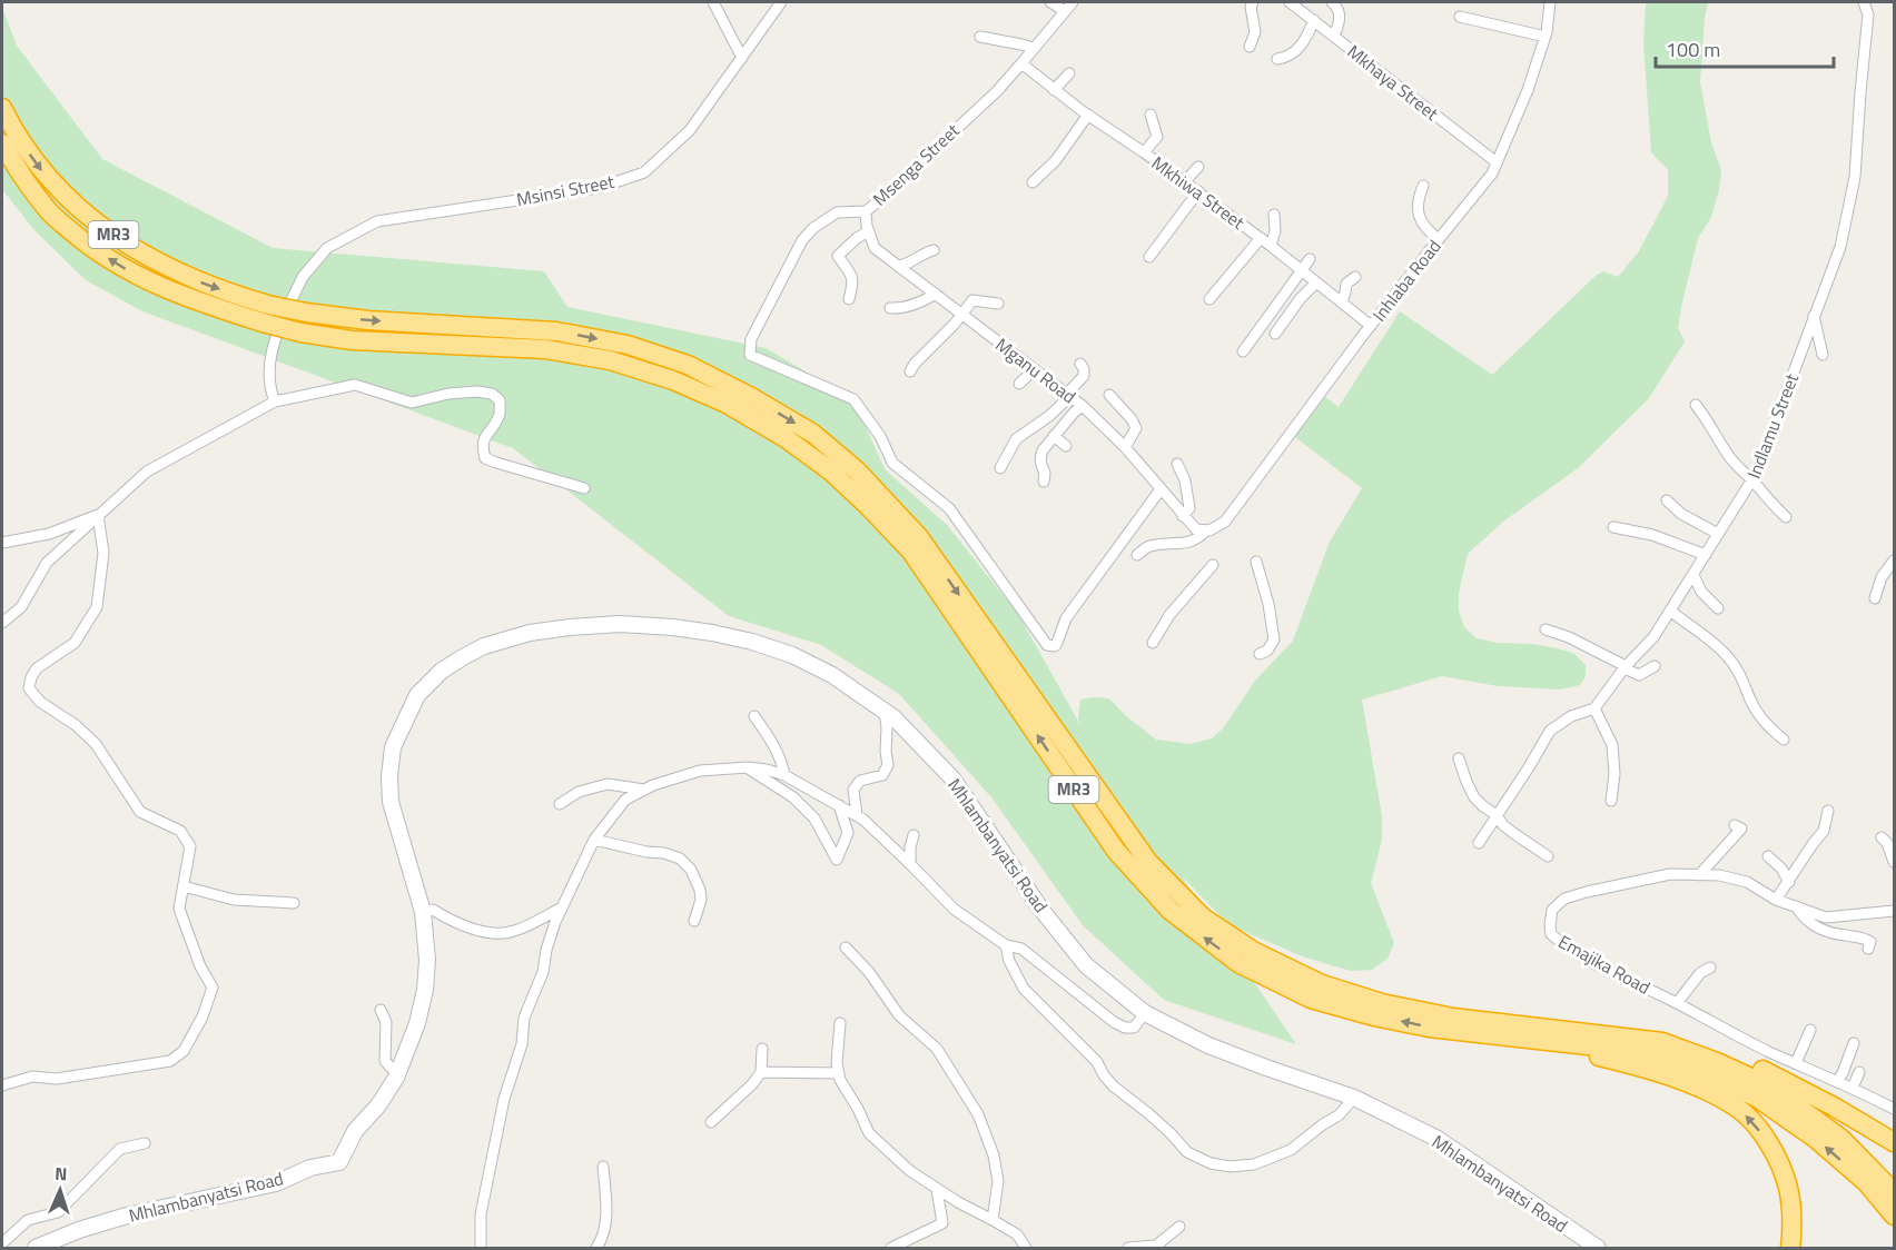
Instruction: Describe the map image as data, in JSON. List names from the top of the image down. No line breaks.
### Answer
{"streets":{"highway":["MR3"],"main road":["Mhlambanyatsi Road"],"street":["Mkhaya Street","Msenga Street","Msinsi Street","Mkhiwa Street","Inhlaba Road","Mganu Road","Indlamu Street","Emajika Road"]},"crossings":[["Mkhaya Street","Inhlaba Road"],["Msenga Street","Mkhiwa Street"],["Msenga Street","Mganu Road"],["Mkhiwa Street","Inhlaba Road"],["Inhlaba Road","Mganu Road"]],"scale_bar":"100 m","north":"top"}
